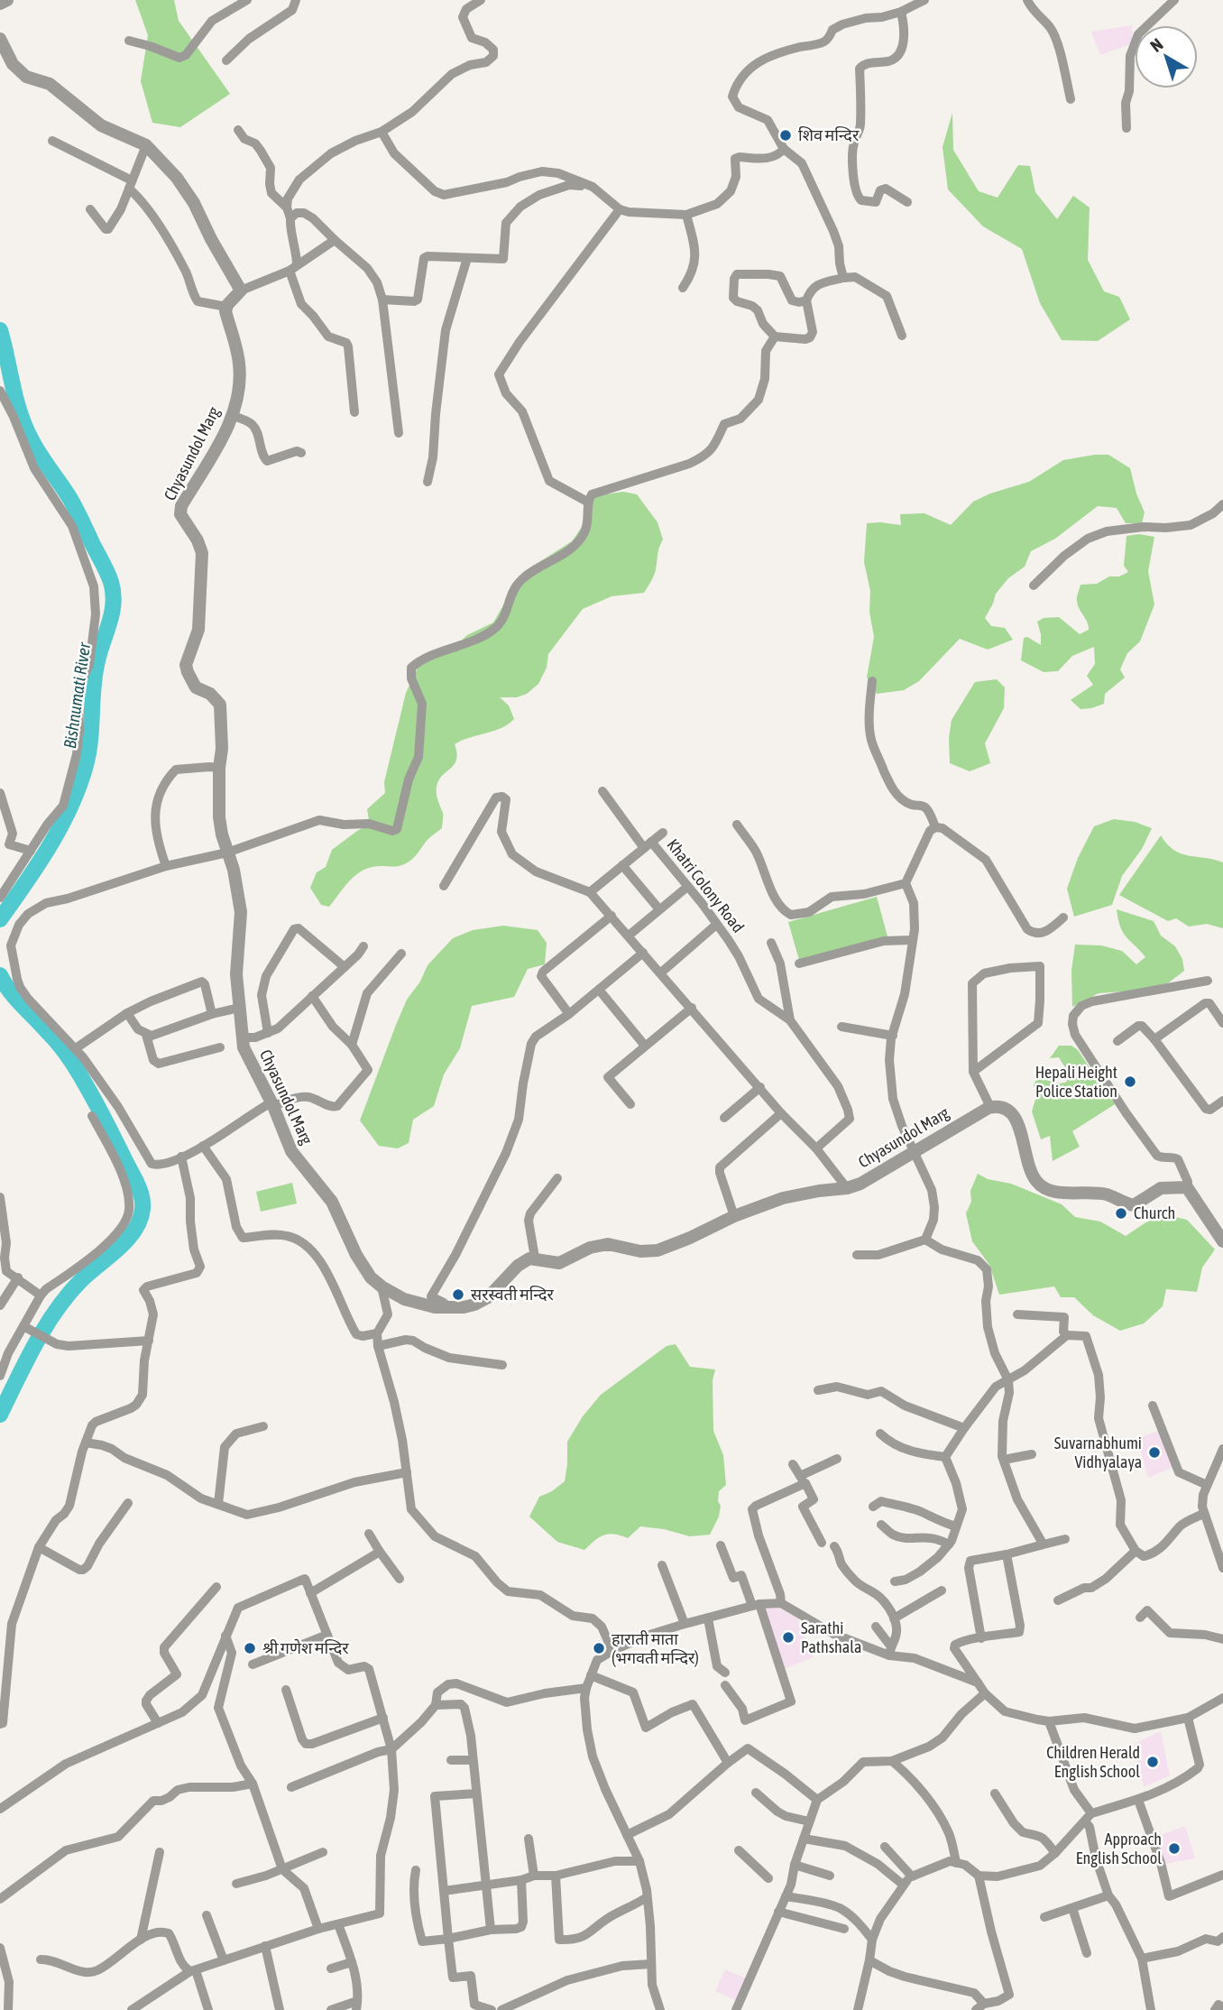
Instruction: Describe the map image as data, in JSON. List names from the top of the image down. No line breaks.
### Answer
{"streets":{"street":["Chyasundol Marg","Khatri Colony Road"]},"water":["Bishnumati River"],"places":["शिव मन्दिर","Hepali Height Police Station","Church","सरस्वती मन्दिर","Suvarnabhumi Vidhyalaya","Sarathi Pathshala","श्री गणेश मन्दिर","हाराती माता (भगवती मन्दिर)","Children Herald English School","Approach English School"],"north":"top left"}
